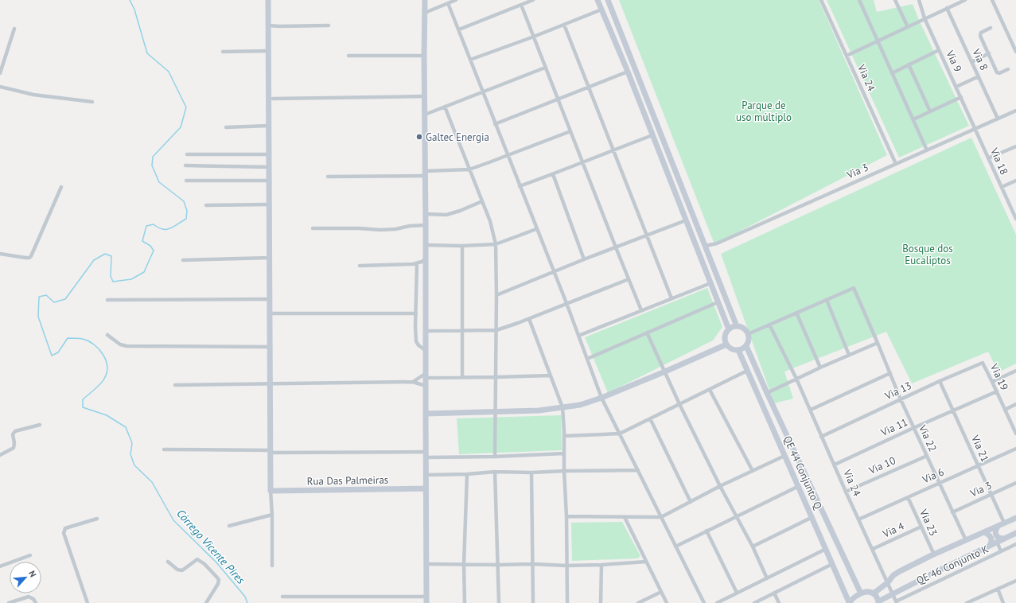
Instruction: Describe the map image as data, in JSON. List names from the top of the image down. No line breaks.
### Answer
{"streets":{"street":["Via 8","Via 9","Via 24","Via 18","Via 3","Via 19","Via 13","Via 11","Via 22","Via 21","Via 10","QE 44 Conjunto Q","Via 6","Rua Das Palmeiras","Via 23","Via 4","QE 46 Conjunto K"]},"crossings":[["Via 8","Via 3"],["Via 9","Via 18"],["Via 9","Via 3"],["Via 24","Via 3"],["Via 24","Via 13"],["Via 24","Via 11"],["Via 24","Via 10"],["Via 24","Via 6"],["Via 24","Via 4"],["Via 24","QE 46 Conjunto K"],["Via 18","Via 3"],["Via 3","Via 22"],["Via 3","Via 21"],["Via 19","Via 13"],["Via 19","Via 11"],["Via 13","Via 22"],["Via 13","Via 21"],["Via 11","Via 22"],["Via 11","Via 21"],["Via 22","Via 10"],["Via 22","Via 6"],["Via 21","Via 6"],["Via 6","Via 23"],["Via 23","Via 4"]],"water":["Córrego Vicente Pires"],"parks":["Parque de uso múltiplo","Bosque dos Eucaliptos"],"places":["Galtec Energia"],"north":"top right"}
